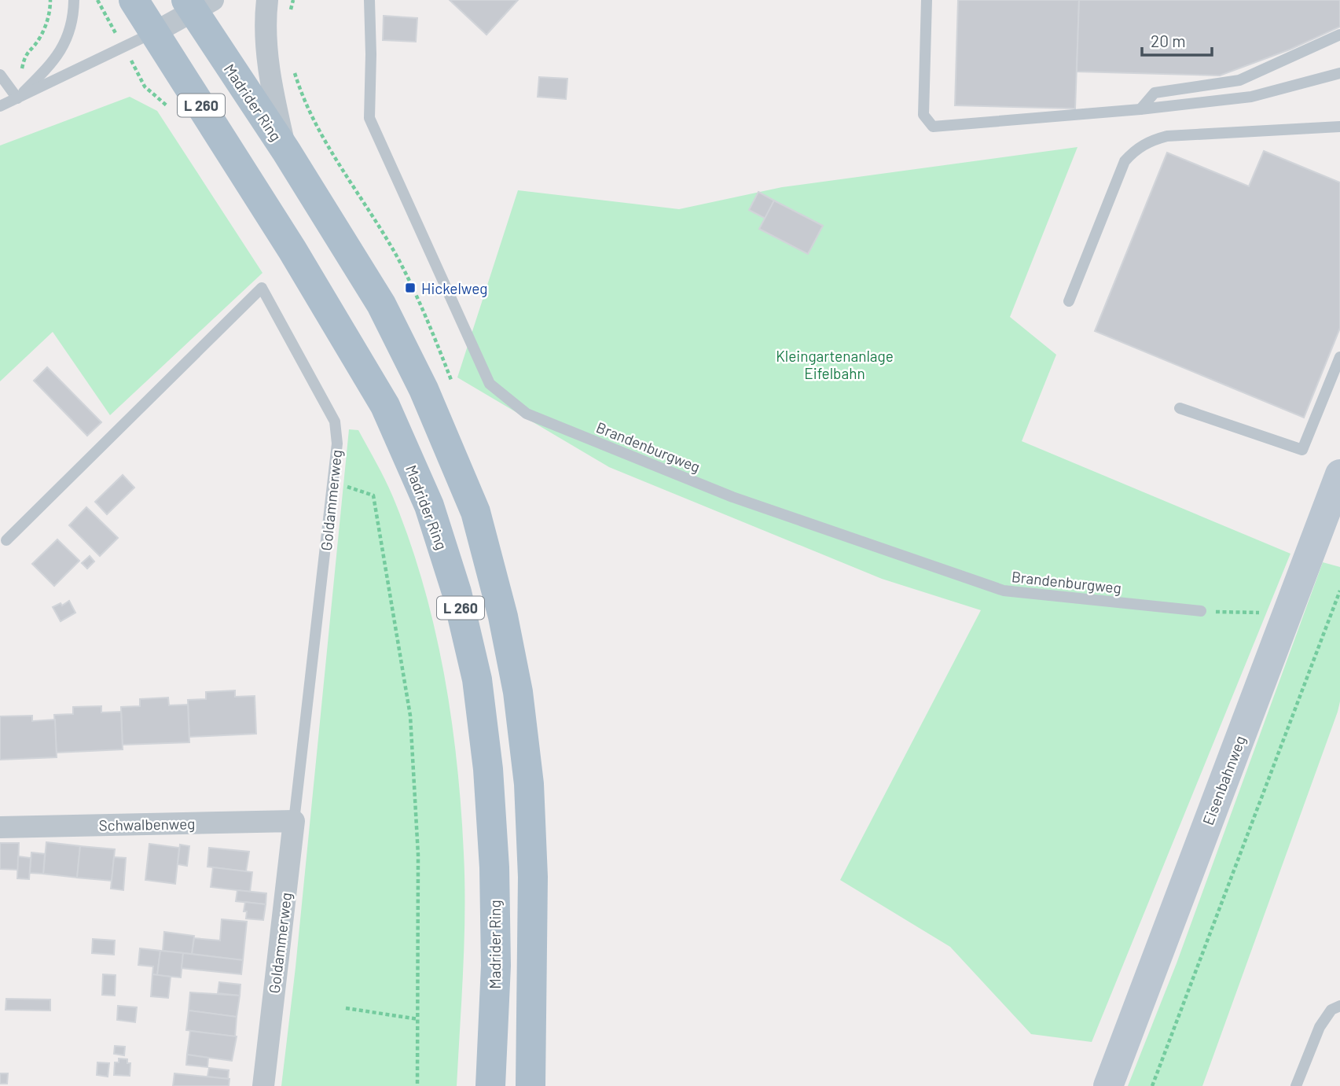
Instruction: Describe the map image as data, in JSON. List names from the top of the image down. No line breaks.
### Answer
{"streets":{"main road":["Madrider Ring","L 260"],"street":["Goldammerweg","Eisenbahnweg","Schwalbenweg"],"lane":["Brandenburgweg"]},"crossings":[["Goldammerweg","Schwalbenweg"]],"parks":["Kleingartenanlage Eifelbahn"],"places":{"transit":["Hickelweg"]},"scale_bar":"20 m"}
